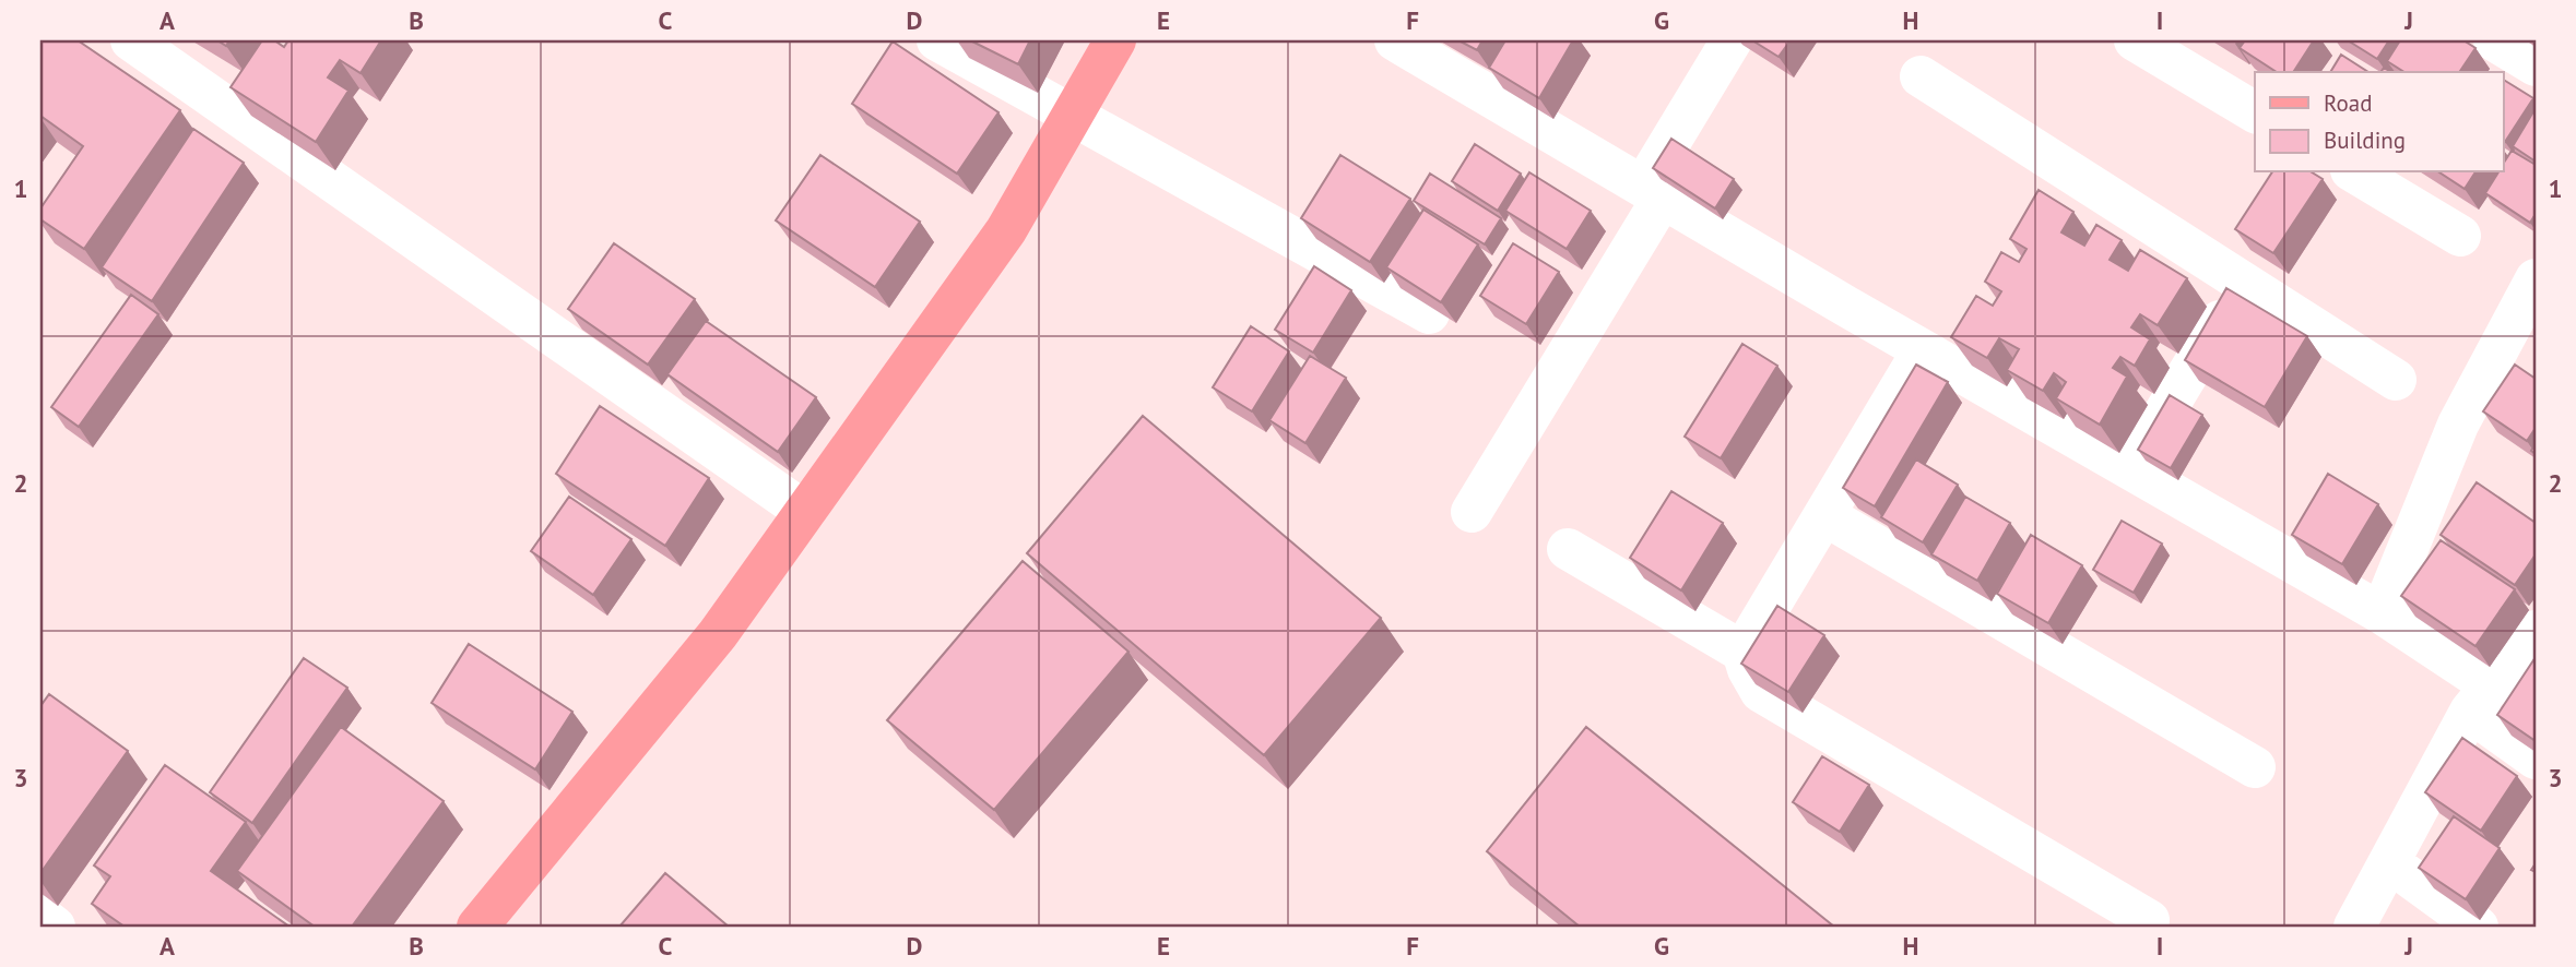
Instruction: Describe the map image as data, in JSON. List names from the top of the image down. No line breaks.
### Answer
{"legend":["Road","Building"],"grid":{"columns":["A","B","C","D","E","F","G","H","I","J"],"rows":["1","2","3"]}}
